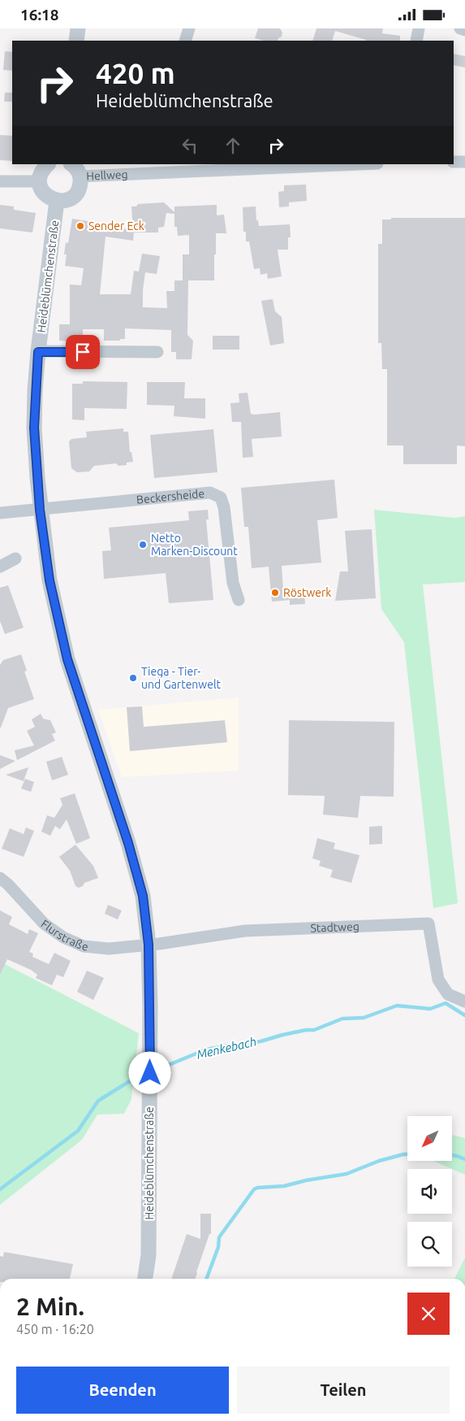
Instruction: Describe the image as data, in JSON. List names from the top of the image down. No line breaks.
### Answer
{"streets":{"street":["Hellweg","Heideblümchenstraße","Beckersheide","Stadtweg","Flurstraße"]},"crossings":[["Heideblümchenstraße","Beckersheide"],["Heideblümchenstraße","Stadtweg"],["Heideblümchenstraße","Flurstraße"],["Stadtweg","Flurstraße"]],"water":["Menkebach"],"places":["Sender Eck","Netto Marken-Discount","Röstwerk","Tiega - Tier- und Gartenwelt"],"north":"bottom left","page":{"status":"16:18","turn":["420 m","Heideblümchenstraße"],"heading":["2 Min.","450 m · 16:20"],"buttons":["Beenden","Teilen"]}}
